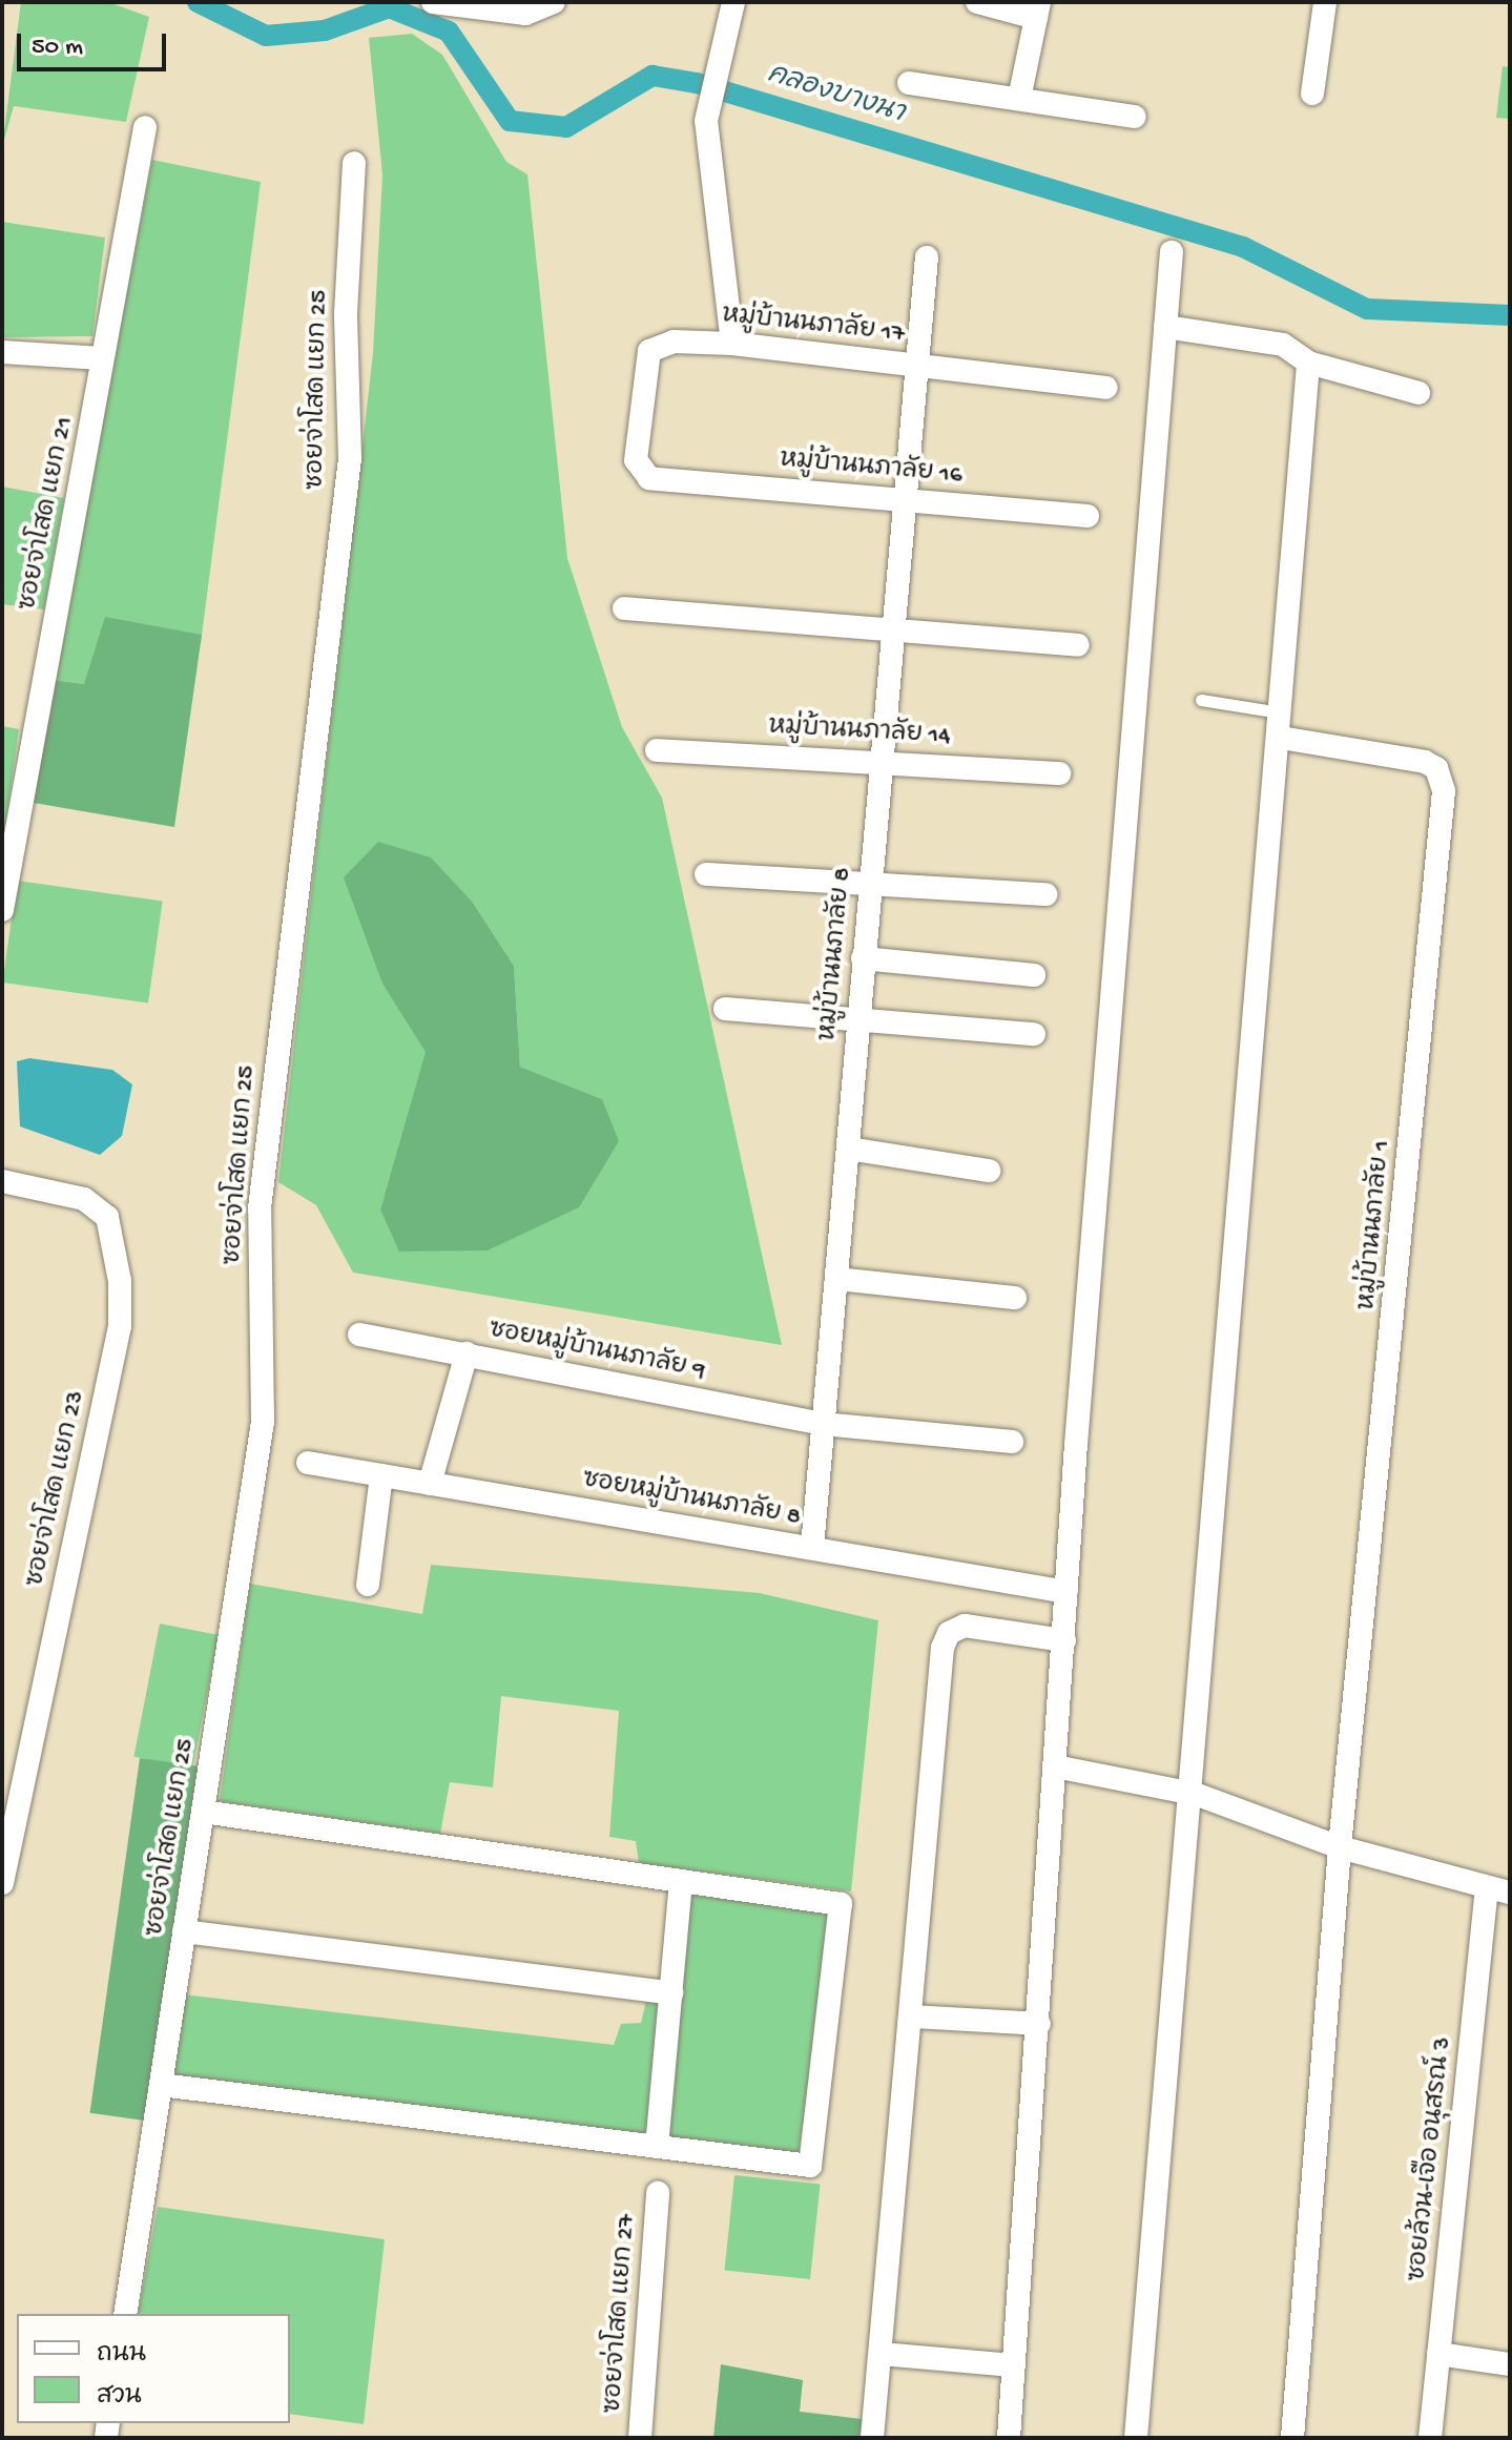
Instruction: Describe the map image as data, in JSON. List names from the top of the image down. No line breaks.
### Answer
{"streets":{"street":["หมู่บ้านนภาลัย 17","ซอยจ่าโสด แยก 25","หมู่บ้านนภาลัย 16","ซอยจ่าโสด แยก 21","หมู่บ้านนภาลัย 14","หมู่บ้านนภาลัย 8","หมู่บ้านนภาลัย 1","ซอยหมู่บ้านนภาลัย 9","ซอยจ่าโสด แยก 23","ซอยหมู่บ้านนภาลัย 8","ซอยล้วน-เจือ อนุสรณ์ 3","ซอยจ่าโสด แยก 27"]},"crossings":[["หมู่บ้านนภาลัย 17","หมู่บ้านนภาลัย 16"],["หมู่บ้านนภาลัย 17","หมู่บ้านนภาลัย 8"],["หมู่บ้านนภาลัย 16","หมู่บ้านนภาลัย 8"],["หมู่บ้านนภาลัย 14","หมู่บ้านนภาลัย 8"],["หมู่บ้านนภาลัย 8","ซอยหมู่บ้านนภาลัย 9"],["หมู่บ้านนภาลัย 8","ซอยหมู่บ้านนภาลัย 8"]],"water":["คลองบางนา"],"legend":["ถนน","สวน"],"scale_bar":"50 m"}
